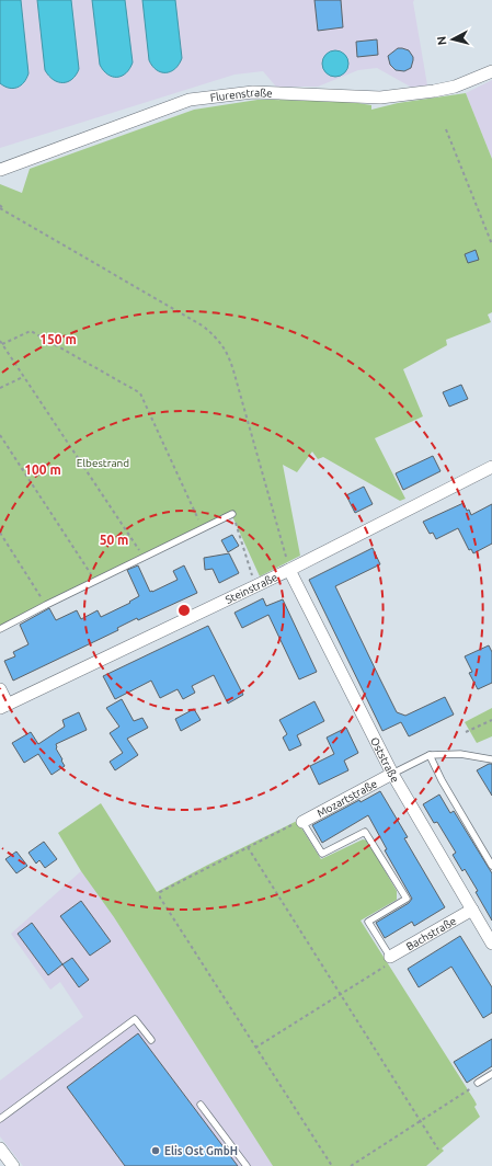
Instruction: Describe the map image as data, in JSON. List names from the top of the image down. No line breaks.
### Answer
{"streets":{"street":["Flurenstraße","Steinstraße","Oststraße","Mozartstraße","Bachstraße"]},"crossings":[["Steinstraße","Oststraße"],["Oststraße","Mozartstraße"],["Oststraße","Bachstraße"]],"parks":["Elbestrand"],"places":["Elis Ost GmbH"],"north":"left","rings":["150 m","100 m","50 m"]}
